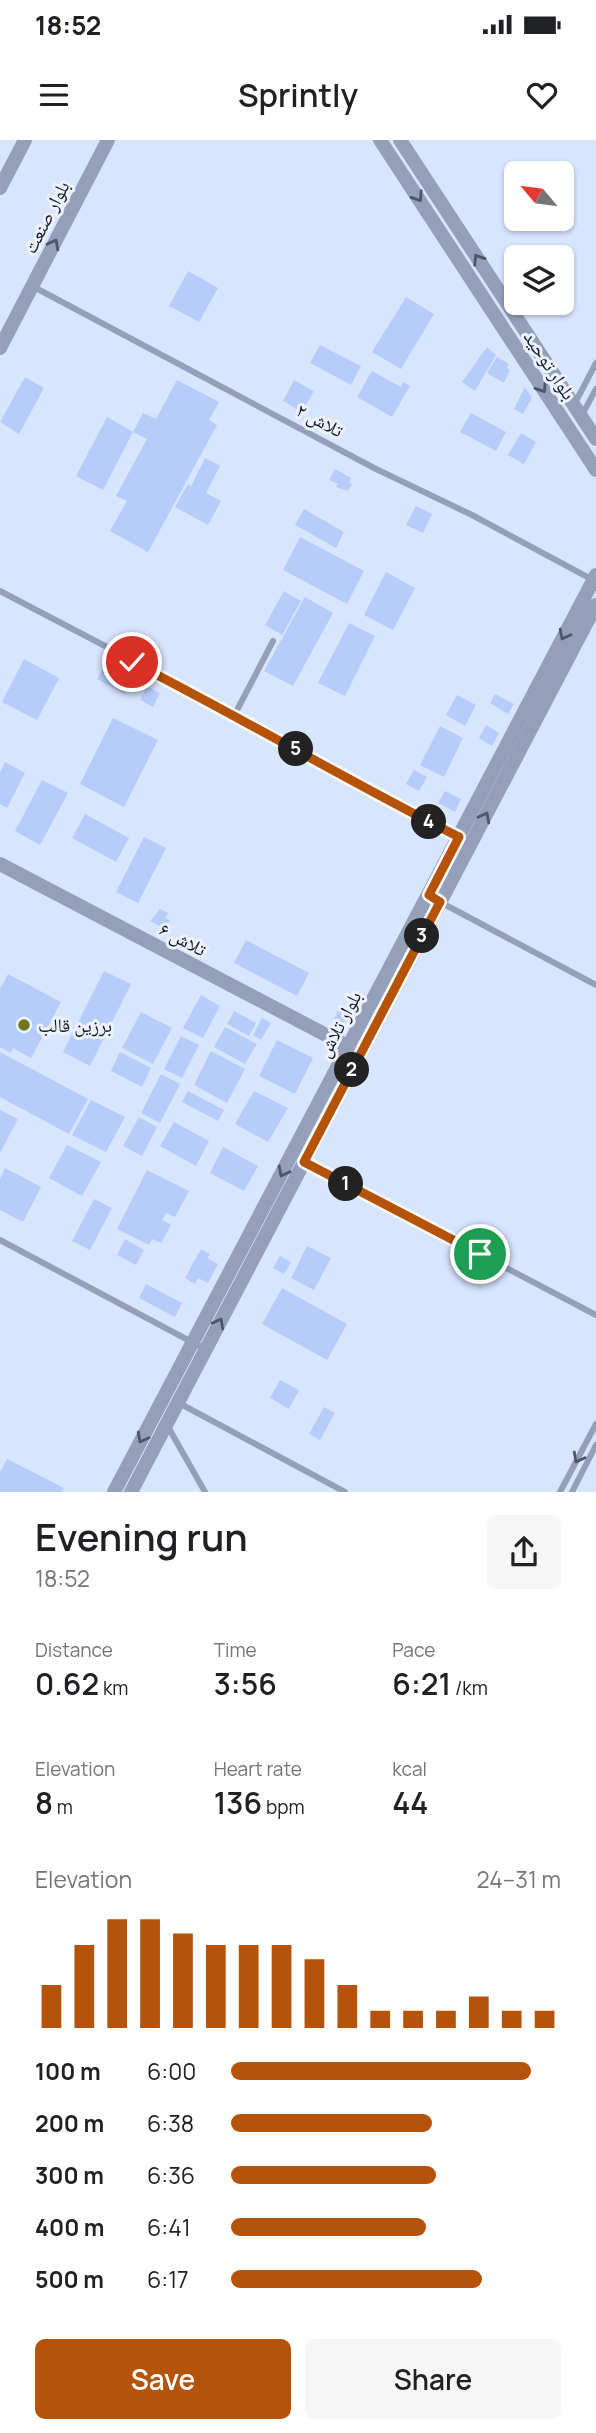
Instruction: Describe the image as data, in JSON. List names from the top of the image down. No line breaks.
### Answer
{"streets":{"street":["بلوار صنعت","بلوار توحید","تلاش ۶","بلوار تلاش"],"lane":["تلاش ۲"]},"crossings":[["بلوار صنعت","تلاش ۲"],["تلاش ۲","بلوار تلاش"],["تلاش ۶","بلوار تلاش"]],"places":["برزین قالب"],"north":"top left","page":{"status":"18:52","header":"Sprintly","pins":["5","4","3","2","1"],"heading":["Evening run","18:52"],"stats":[["Distance","0.62 km"],["Time","3:56"],["Pace","6:21 /km"],["Elevation","8 m"],["Heart rate","136 bpm"],["kcal","44"]],"chart":["Elevation","24–31 m"],"list":[{"name":"100 m","note":"6:00"},{"name":"200 m","note":"6:38"},{"name":"300 m","note":"6:36"},{"name":"400 m","note":"6:41"},{"name":"500 m","note":"6:17"}],"buttons":["Save","Share"]}}
